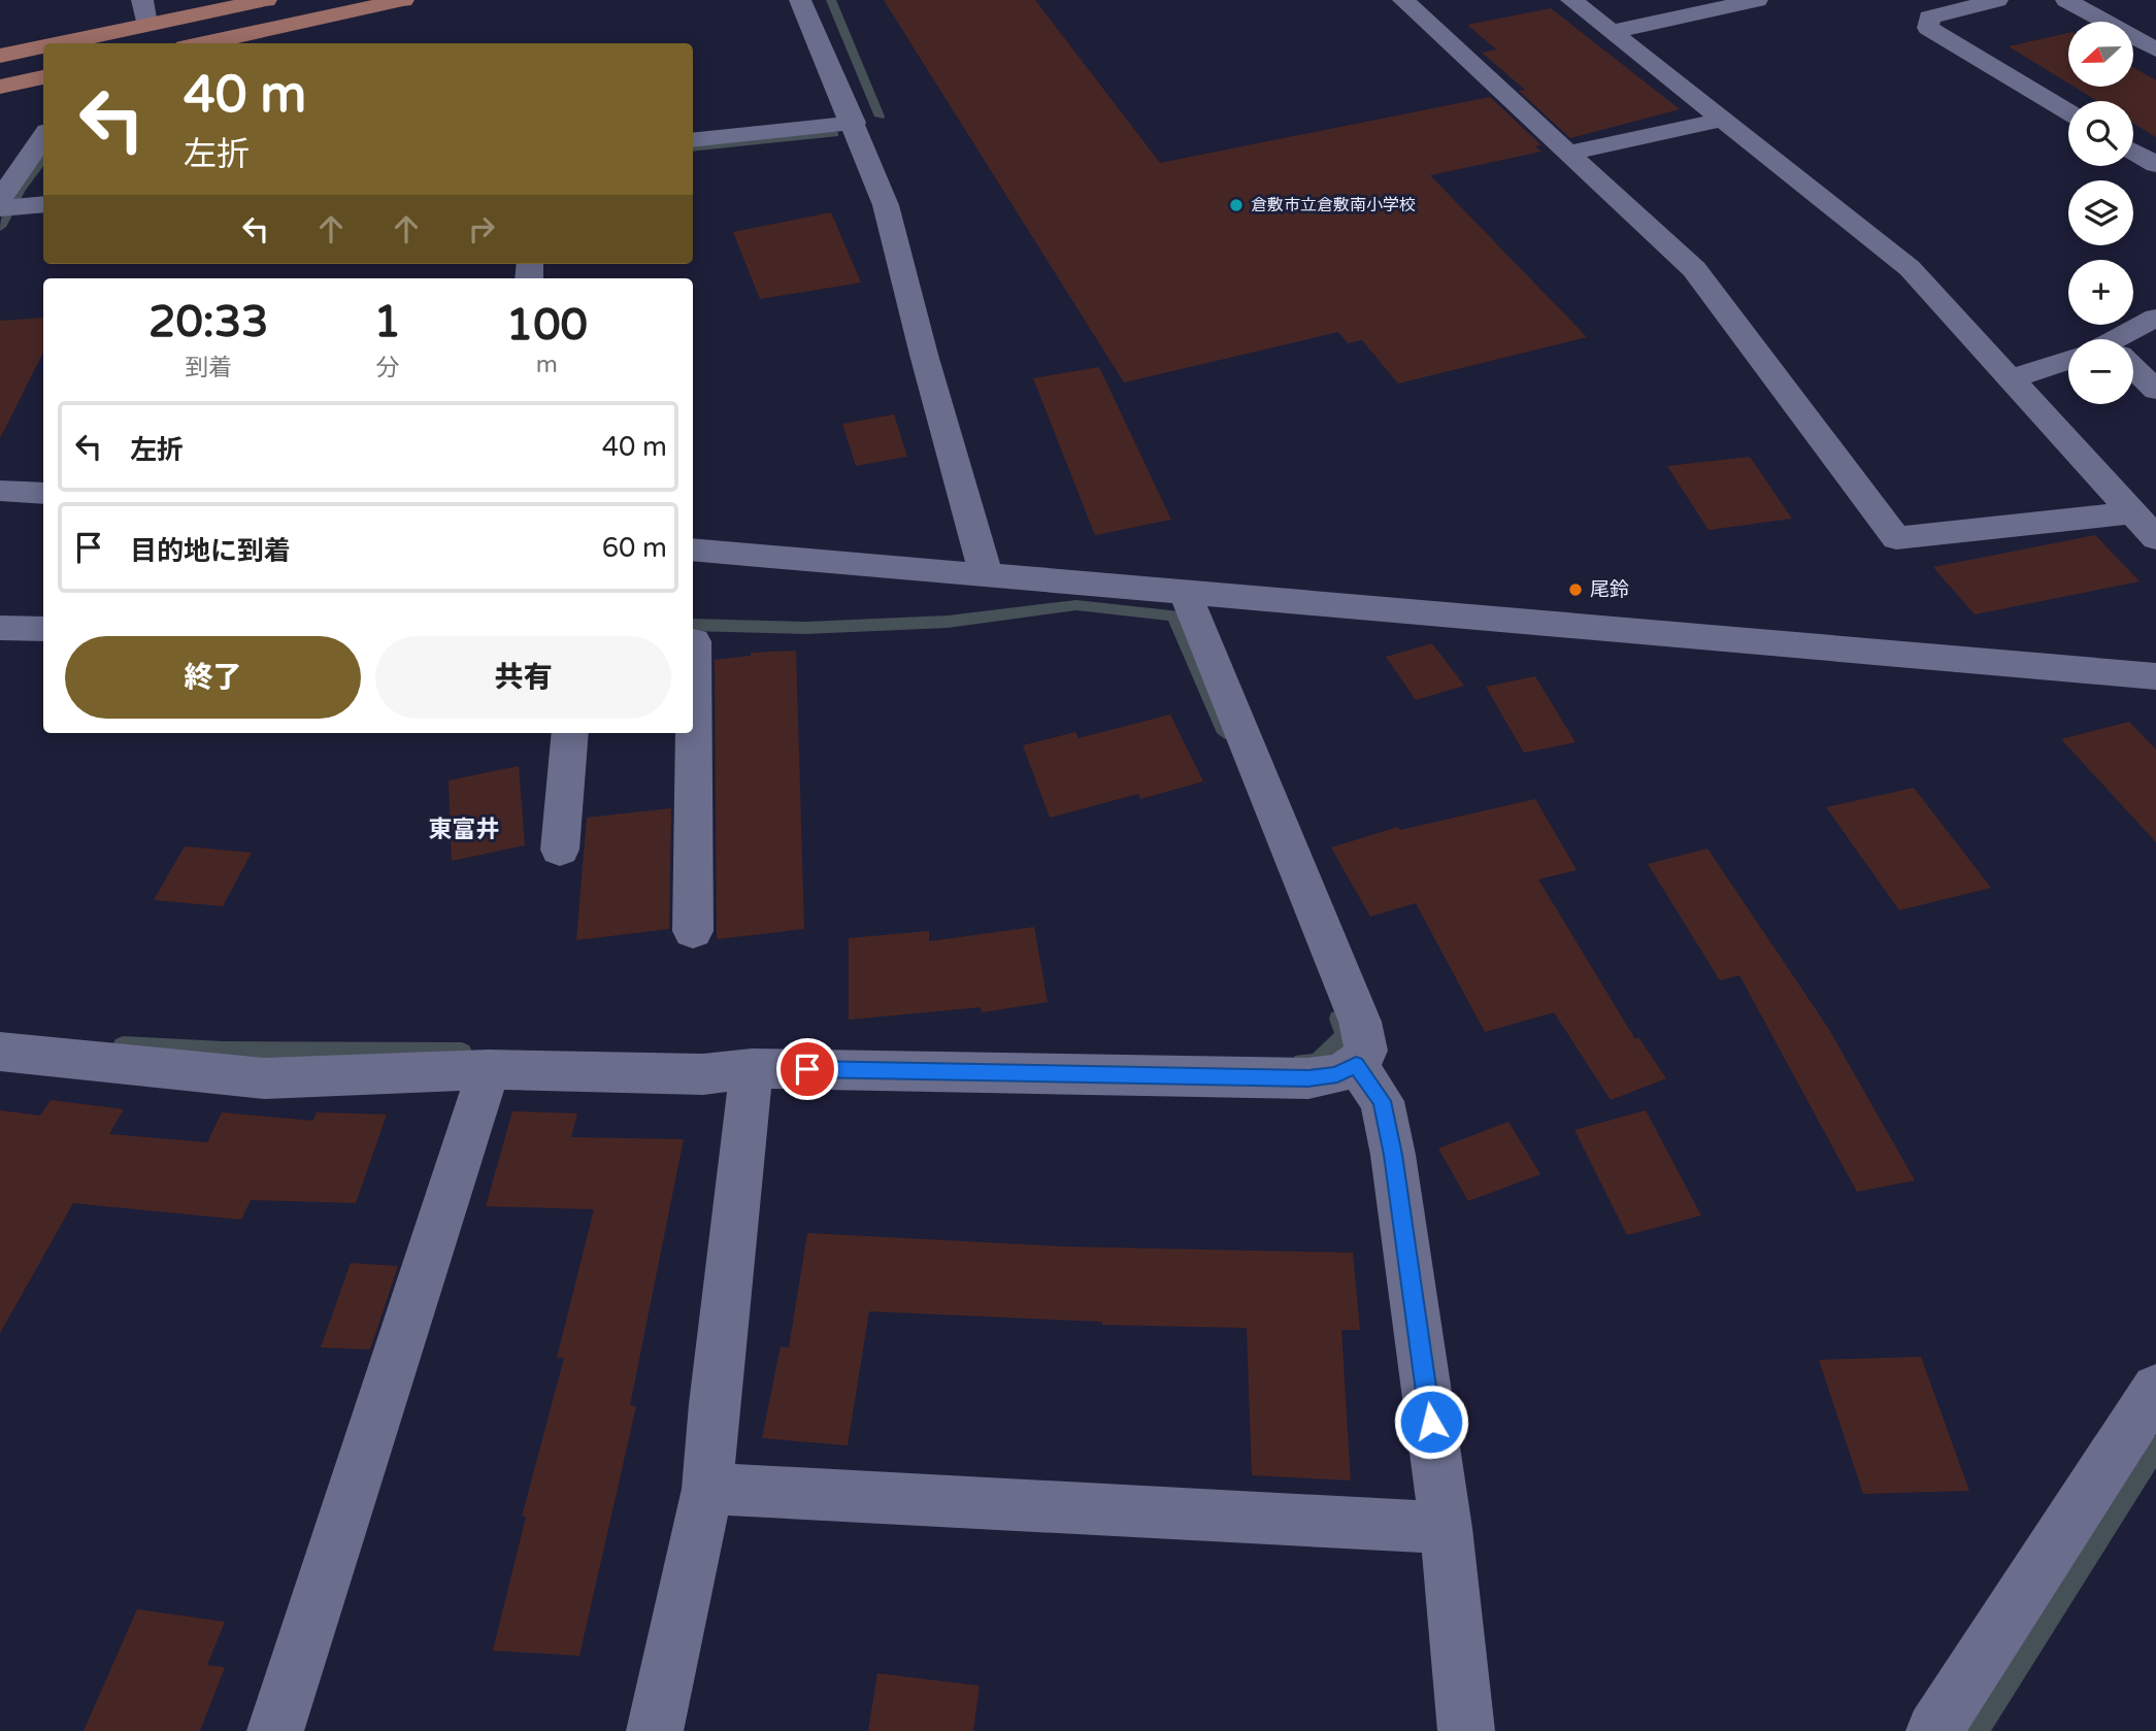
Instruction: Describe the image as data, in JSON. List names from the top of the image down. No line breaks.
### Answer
{"districts":["東富井"],"places":["倉敷市立倉敷南小学校","尾鈴"],"north":"left","page":{"map_buttons":["+","−"],"turn":["40 m","左折"],"eta":["20:33","到着","1","分","100","m"],"list":[{"name":"左折","value":"40 m"},{"name":"目的地に到着","value":"60 m"}],"buttons":["終了","共有"]}}
